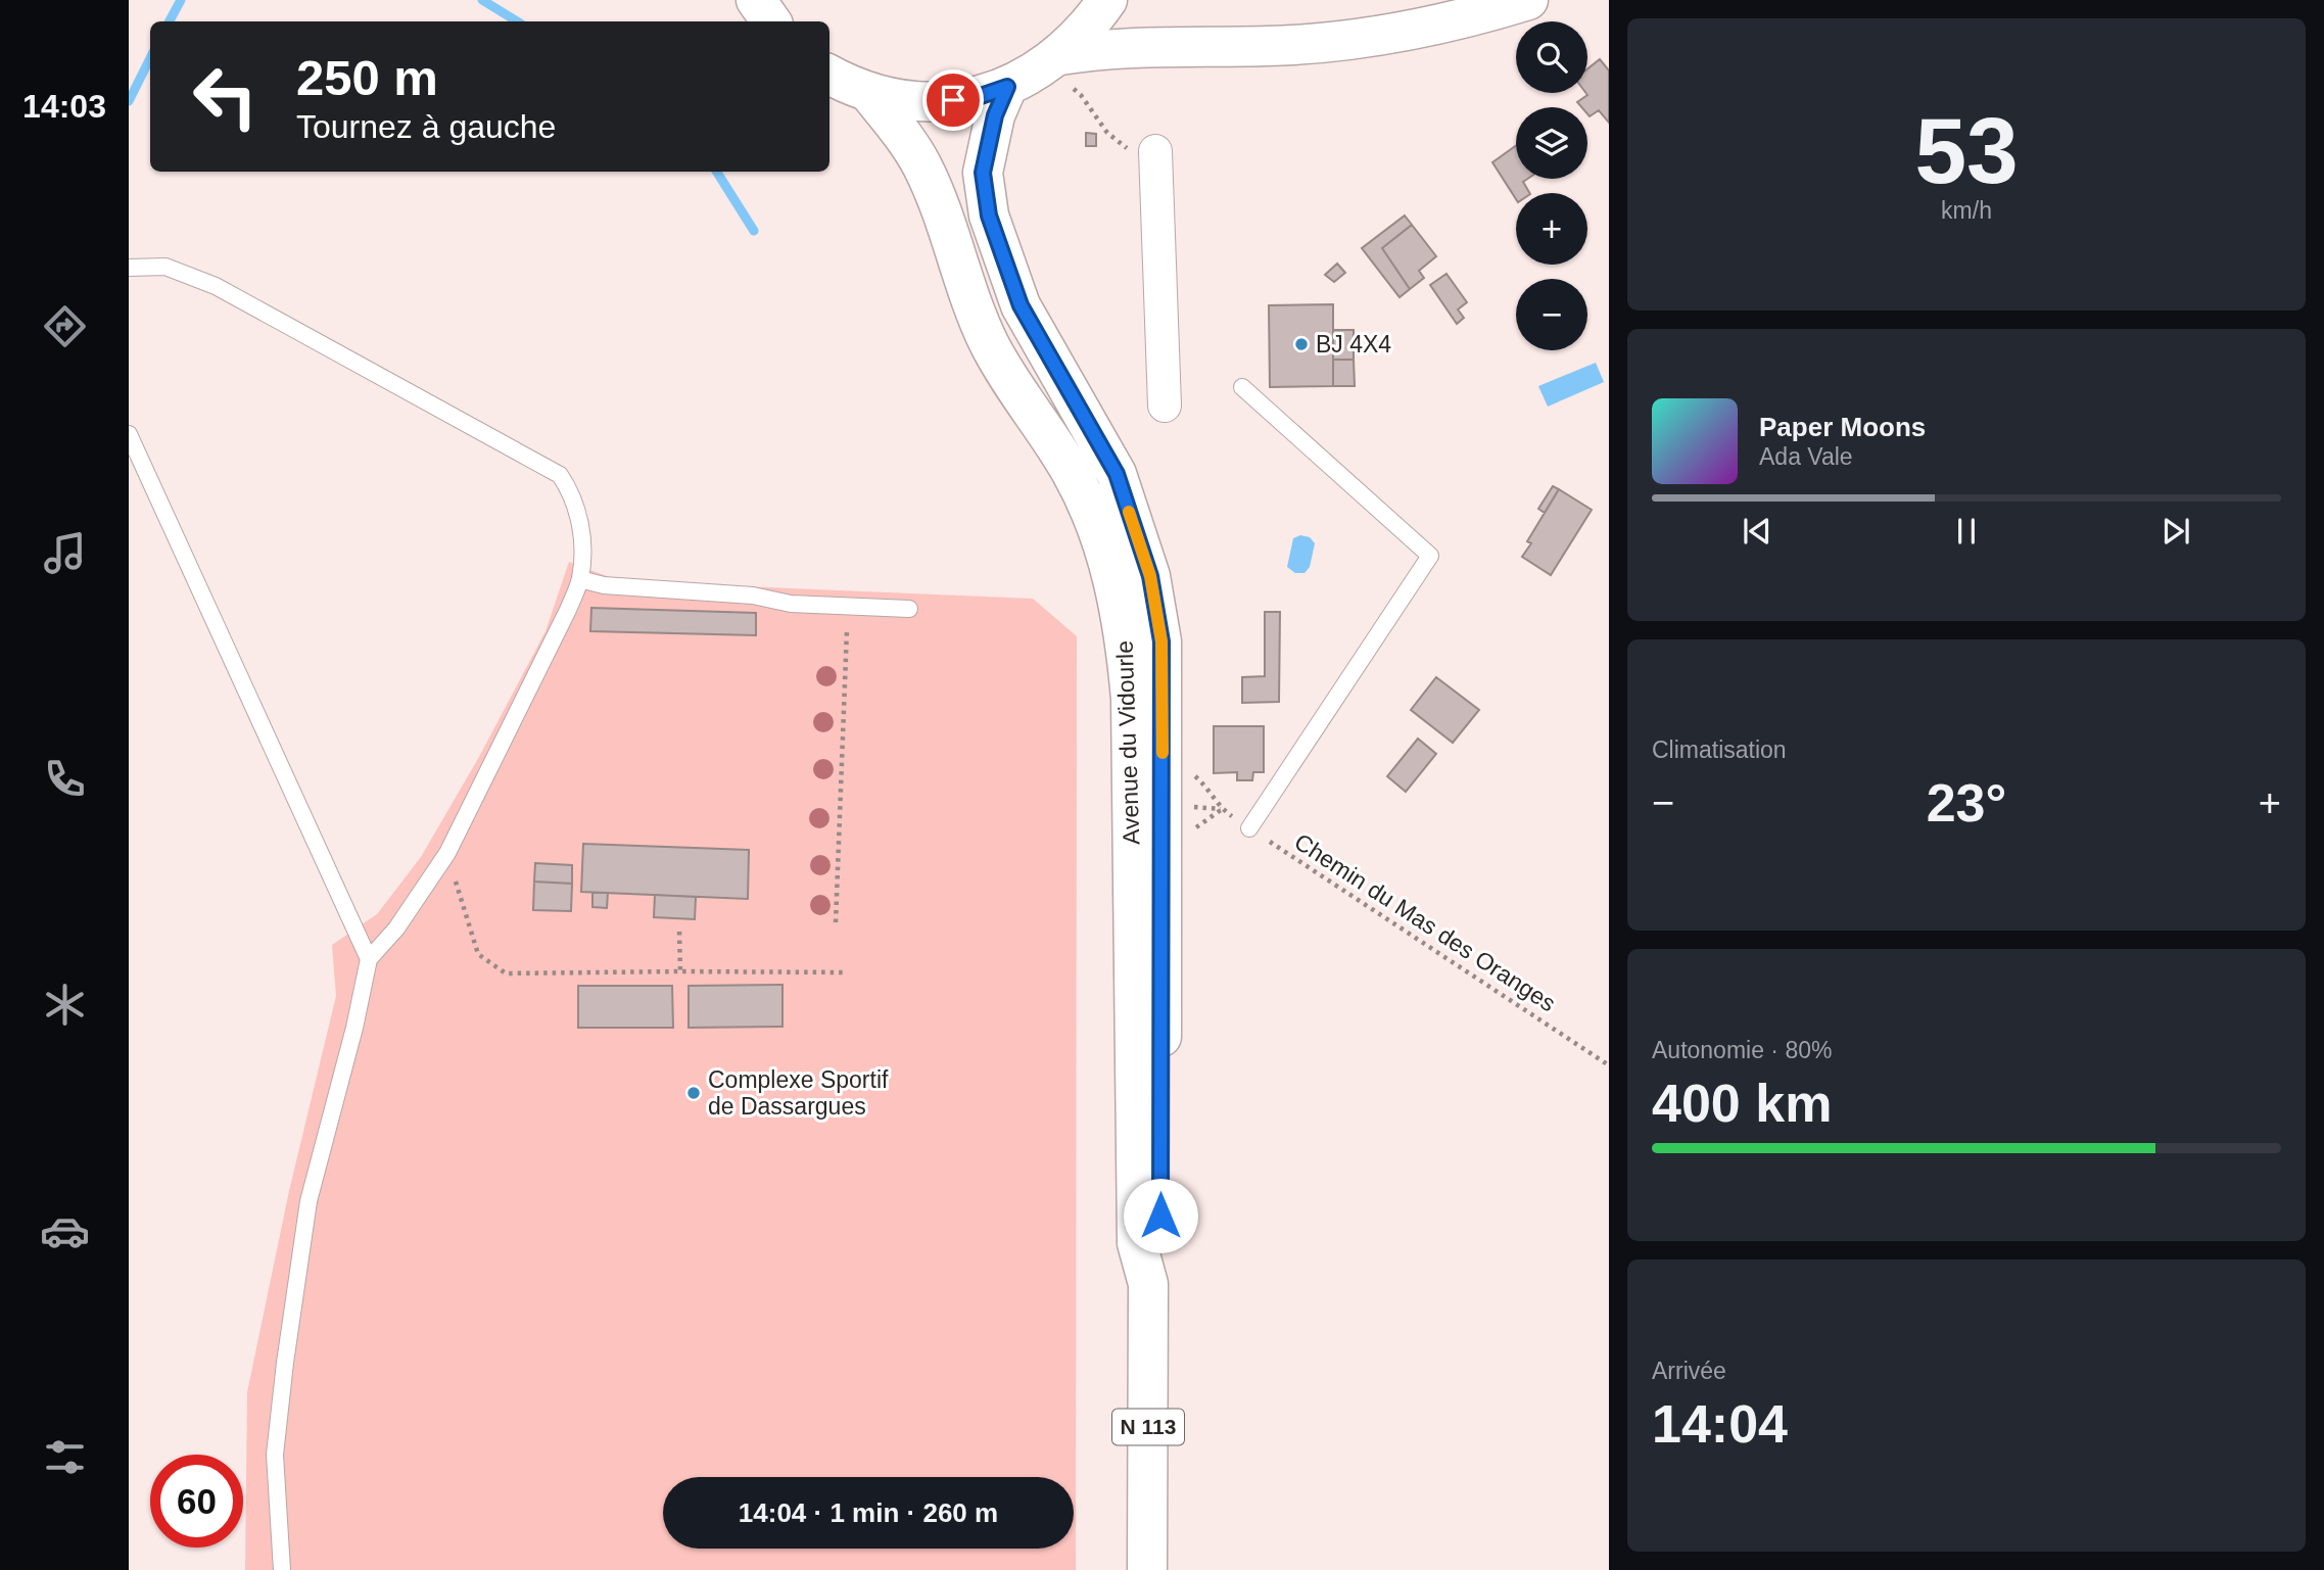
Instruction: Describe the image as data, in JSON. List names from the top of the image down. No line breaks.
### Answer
{"streets":{"main road":["Avenue du Vidourle","N 113"],"path":["Chemin du Mas des Oranges"]},"places":["BJ 4X4","Complexe Sportif de Dassargues"],"page":{"tabs":"14:03","tile":[["53","km/h"],"Climatisation",["Autonomie · 80%","400 km"],["Arrivée","14:04"]],"map_buttons":["+","−"],"turn":["250 m","Tournez à gauche"],"song":["Paper Moons","Ada Vale"],"heat":["−","23°","+"],"limit":"60","trip":"14:04 · 1 min · 260 m"}}
